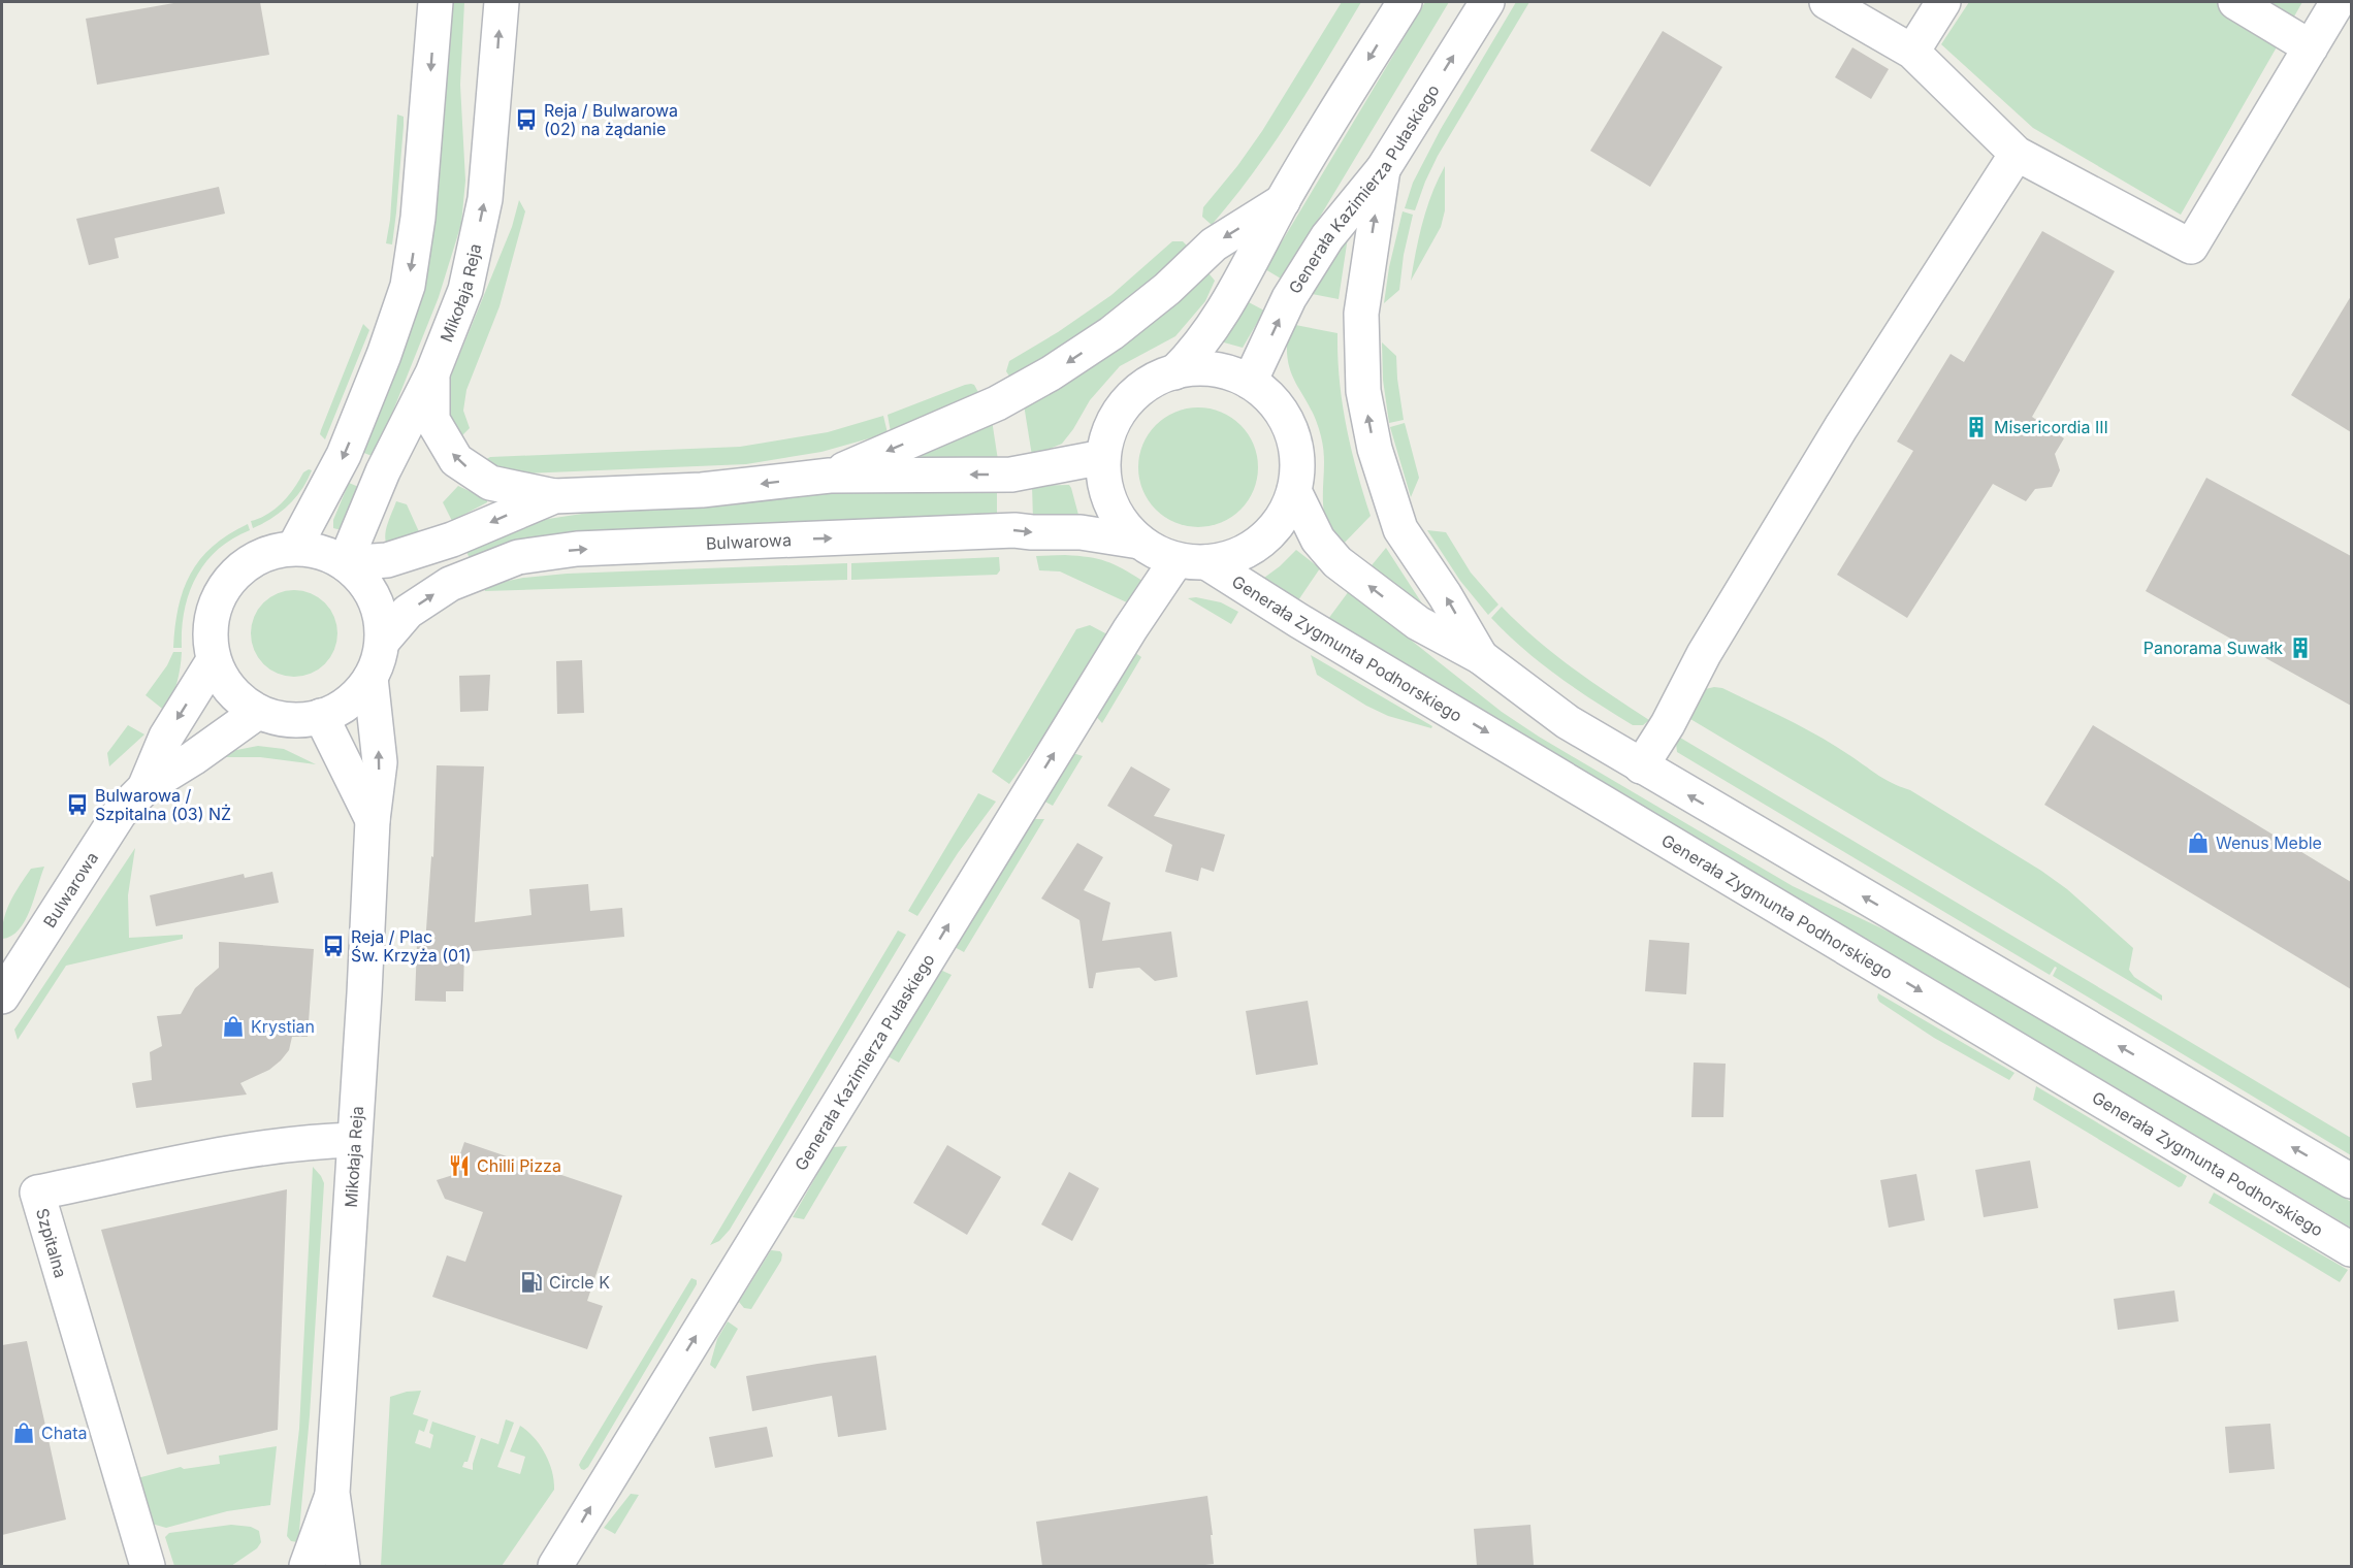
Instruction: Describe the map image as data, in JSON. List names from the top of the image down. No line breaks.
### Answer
{"streets":{"main road":["Generała Kazimierza Pułaskiego","Mikołaja Reja","Bulwarowa","Generała Zygmunta Podhorskiego","Szpitalna"]},"crossings":[["Generała Kazimierza Pułaskiego","Bulwarowa"],["Generała Kazimierza Pułaskiego","Generała Zygmunta Podhorskiego"],["Mikołaja Reja","Bulwarowa"],["Mikołaja Reja","Szpitalna"],["Bulwarowa","Generała Zygmunta Podhorskiego"]],"one_way":["Generała Kazimierza Pułaskiego"],"places":{"bus stop":["Reja / Bulwarowa (02) na żądanie","Bulwarowa / Szpitalna (03) NŻ","Reja / Plac Św. Krzyża (01)"],"building":["Misericordia III","Panorama Suwałk"],"shop":["Wenus Meble","Krystian","Chata"],"restaurant":["Chilli Pizza"],"fuel station":["Circle K"]}}
